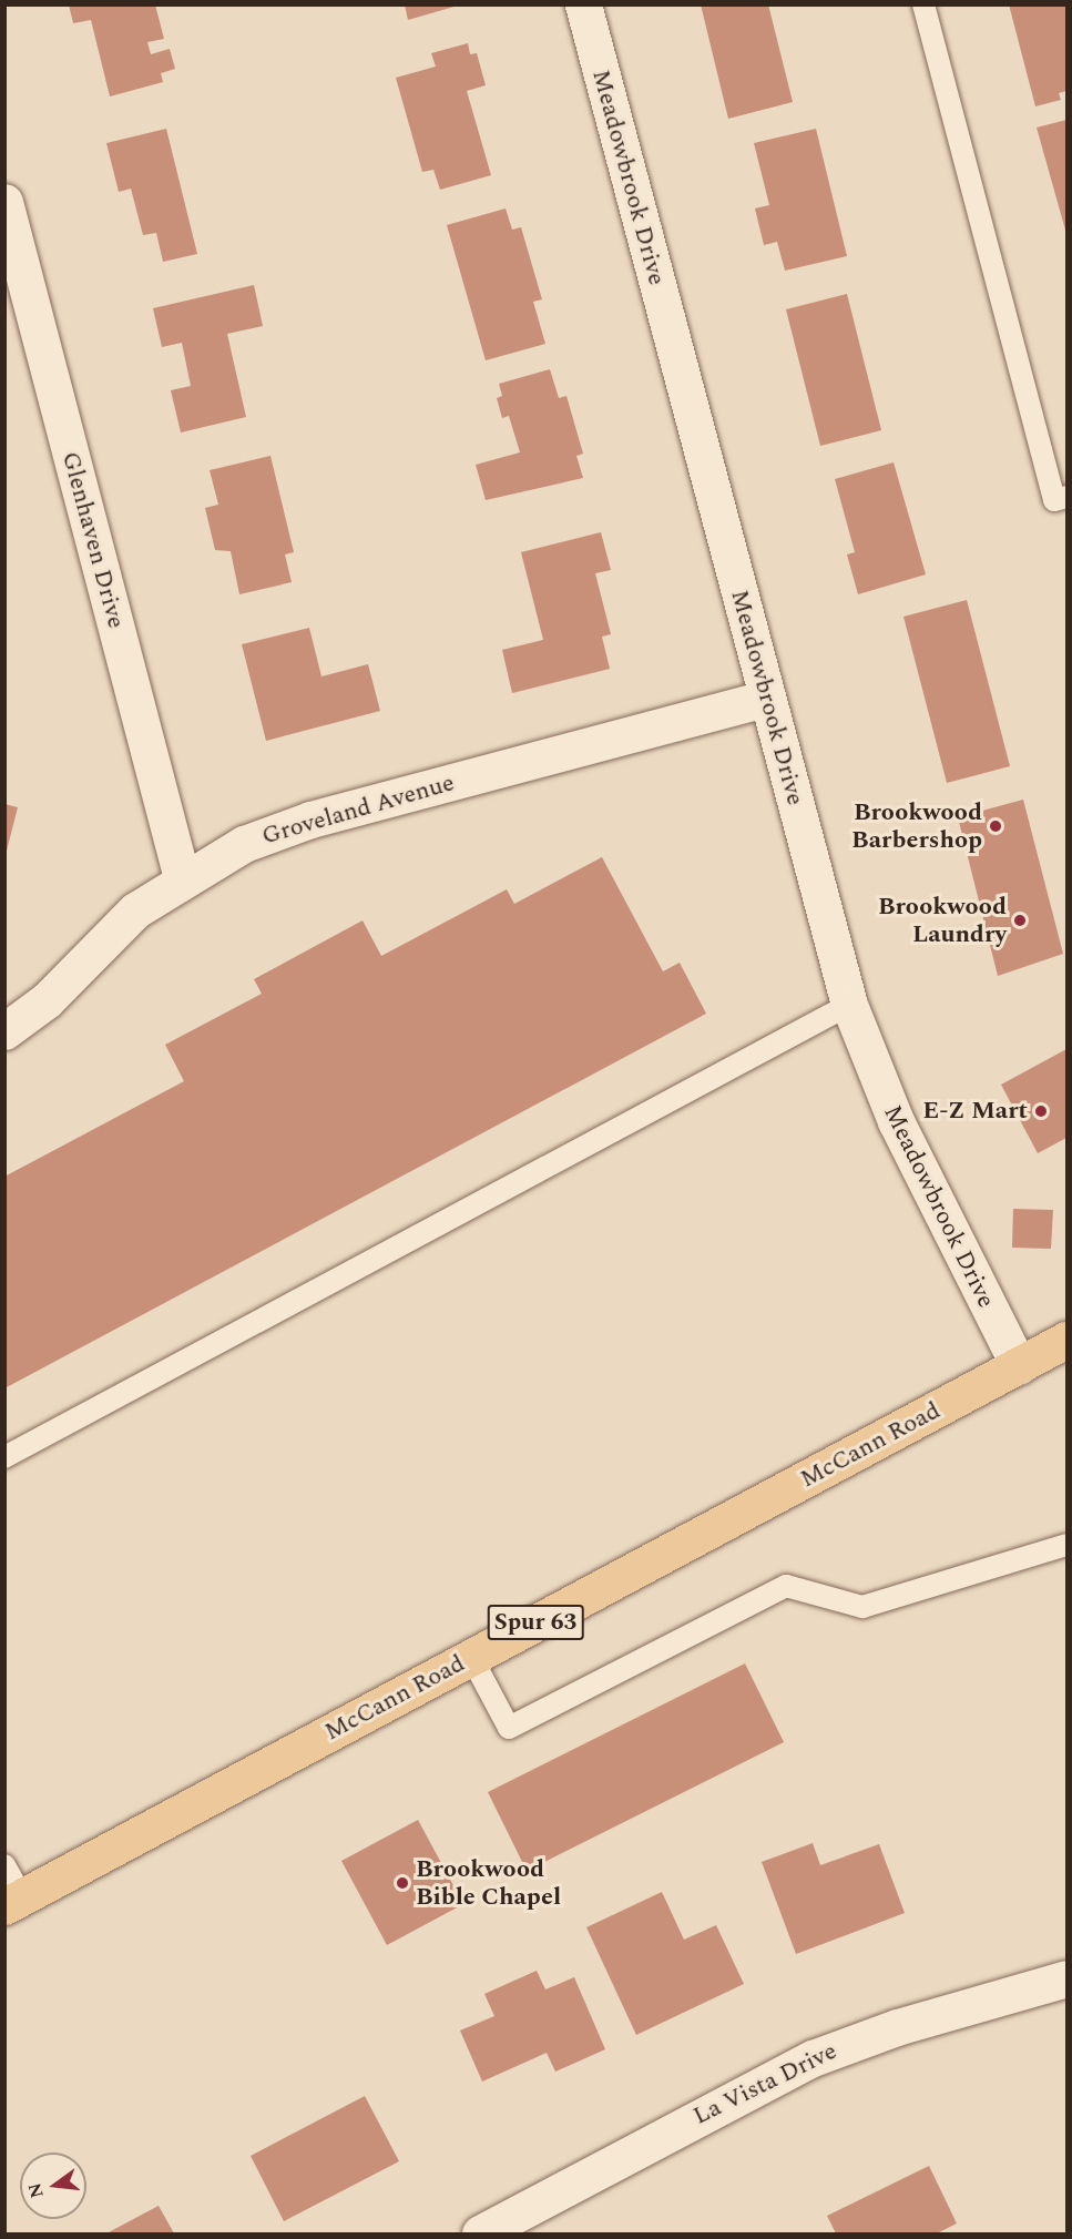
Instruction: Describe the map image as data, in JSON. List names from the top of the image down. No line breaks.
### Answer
{"streets":{"main road":["McCann Road","Spur 63"],"street":["Meadowbrook Drive","Glenhaven Drive","Groveland Avenue","La Vista Drive"]},"crossings":[["Meadowbrook Drive","Groveland Avenue"],["Meadowbrook Drive","McCann Road"],["Glenhaven Drive","Groveland Avenue"]],"places":["Brookwood Barbershop","Brookwood Laundry","E-Z Mart","Brookwood Bible Chapel"],"north":"left"}
